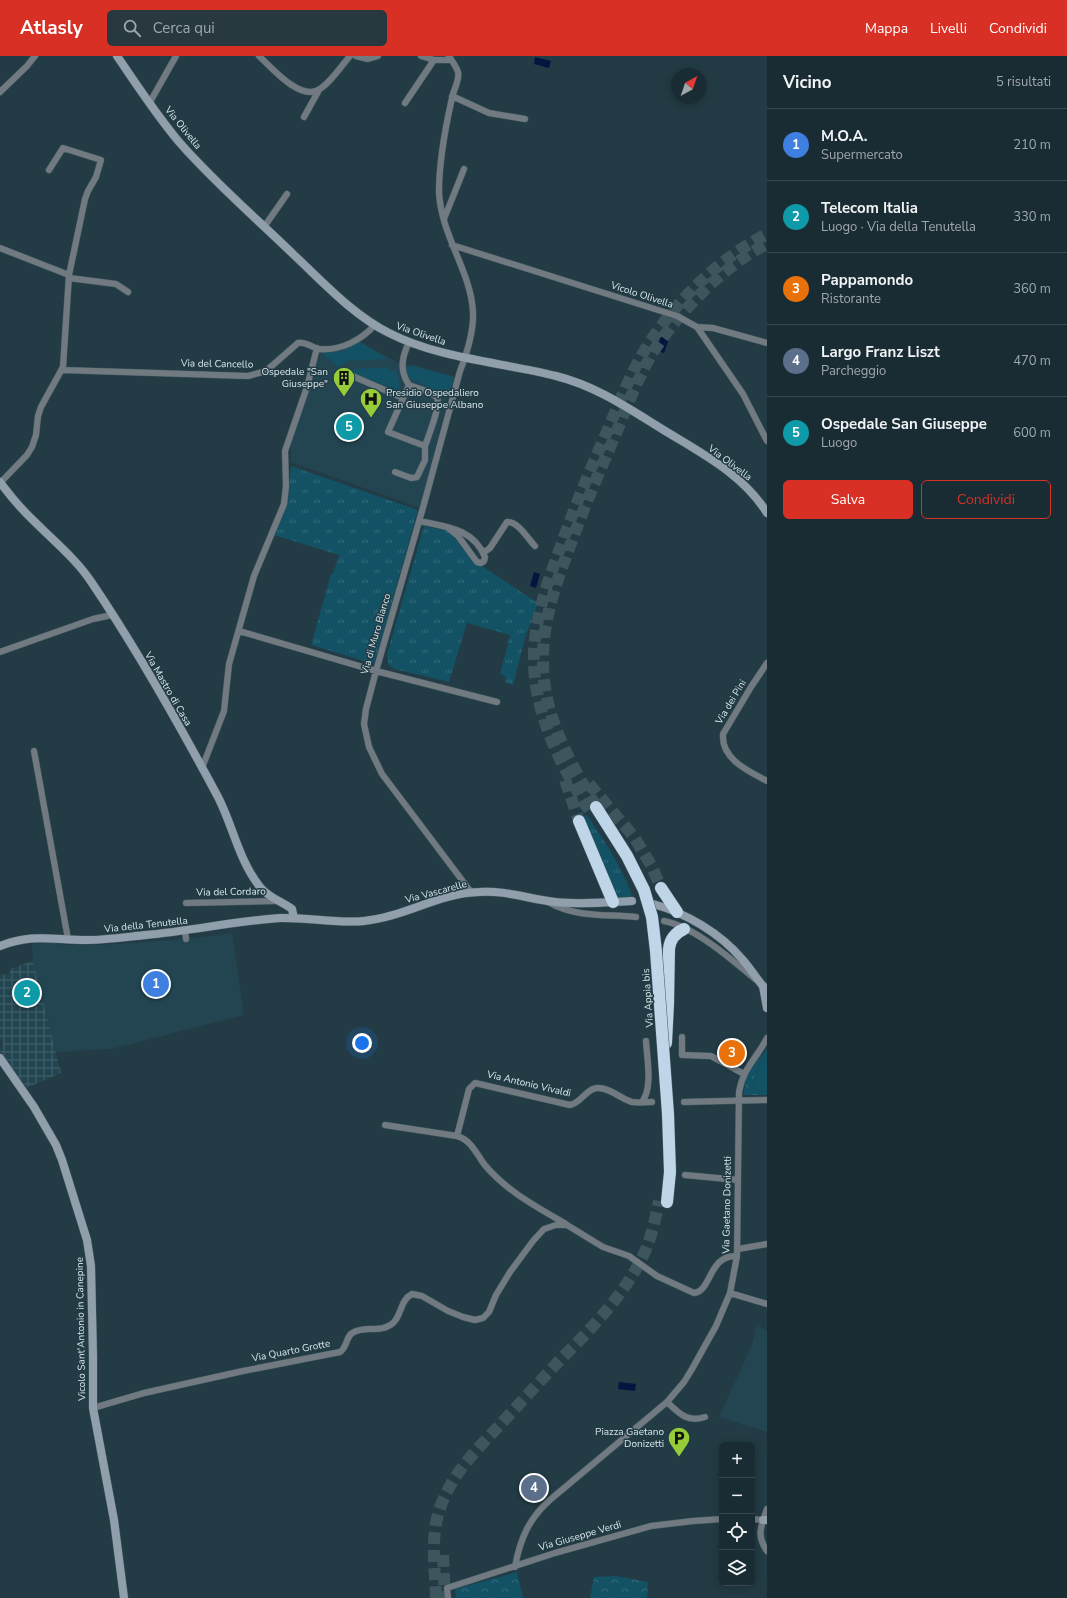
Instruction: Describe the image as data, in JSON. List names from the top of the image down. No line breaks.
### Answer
{"streets":{"highway":["Via Appia bis"],"main road":["Via Olivella","Via Mastro di Casa","Via Vascarelle","Via della Tenutella","Vicolo Sant'Antonio in Canepine"],"street":["Vicolo Olivella","Via del Cancello","Via di Muro Bianco","Via dei Pini","Via del Cordaro","Via Antonio Vivaldi","Via Gaetano Donizetti","Via Quarto Grotte","Via Giuseppe Verdi"]},"crossings":[["Via Olivella","Via del Cancello"],["Via Olivella","Via di Muro Bianco"],["Vicolo Olivella","Via di Muro Bianco"],["Via di Muro Bianco","Via Vascarelle"],["Via Mastro di Casa","Via del Cordaro"],["Via Mastro di Casa","Via Vascarelle"],["Via Mastro di Casa","Via della Tenutella"],["Via Vascarelle","Via della Tenutella"],["Via Vascarelle","Via Appia bis"],["Via Gaetano Donizetti","Via Giuseppe Verdi"],["Vicolo Sant'Antonio in Canepine","Via Quarto Grotte"]],"places":{"building":["Ospedale \"San Giuseppe\""],"hospital":["Presidio Ospedaliero San Giuseppe Albano"],"parking":["Piazza Gaetano Donizetti"]},"north":"top right","page":{"header":"Atlasly","search":"Cerca qui","nav":["Mappa","Livelli","Condividi"],"heading":["Vicino","5 risultati"],"list":[{"mark":"1","name":"M.O.A.","note":"Supermercato","value":"210 m"},{"mark":"2","name":"Telecom Italia","note":"Luogo · Via della Tenutella","value":"330 m"},{"mark":"3","name":"Pappamondo","note":"Ristorante","value":"360 m"},{"mark":"4","name":"Largo Franz Liszt","note":"Parcheggio","value":"470 m"},{"mark":"5","name":"Ospedale San Giuseppe","note":"Luogo","value":"600 m"}],"pins":["5","1","2","3","4"],"buttons":["Salva","Condividi"],"map_buttons":["+","−"]}}
